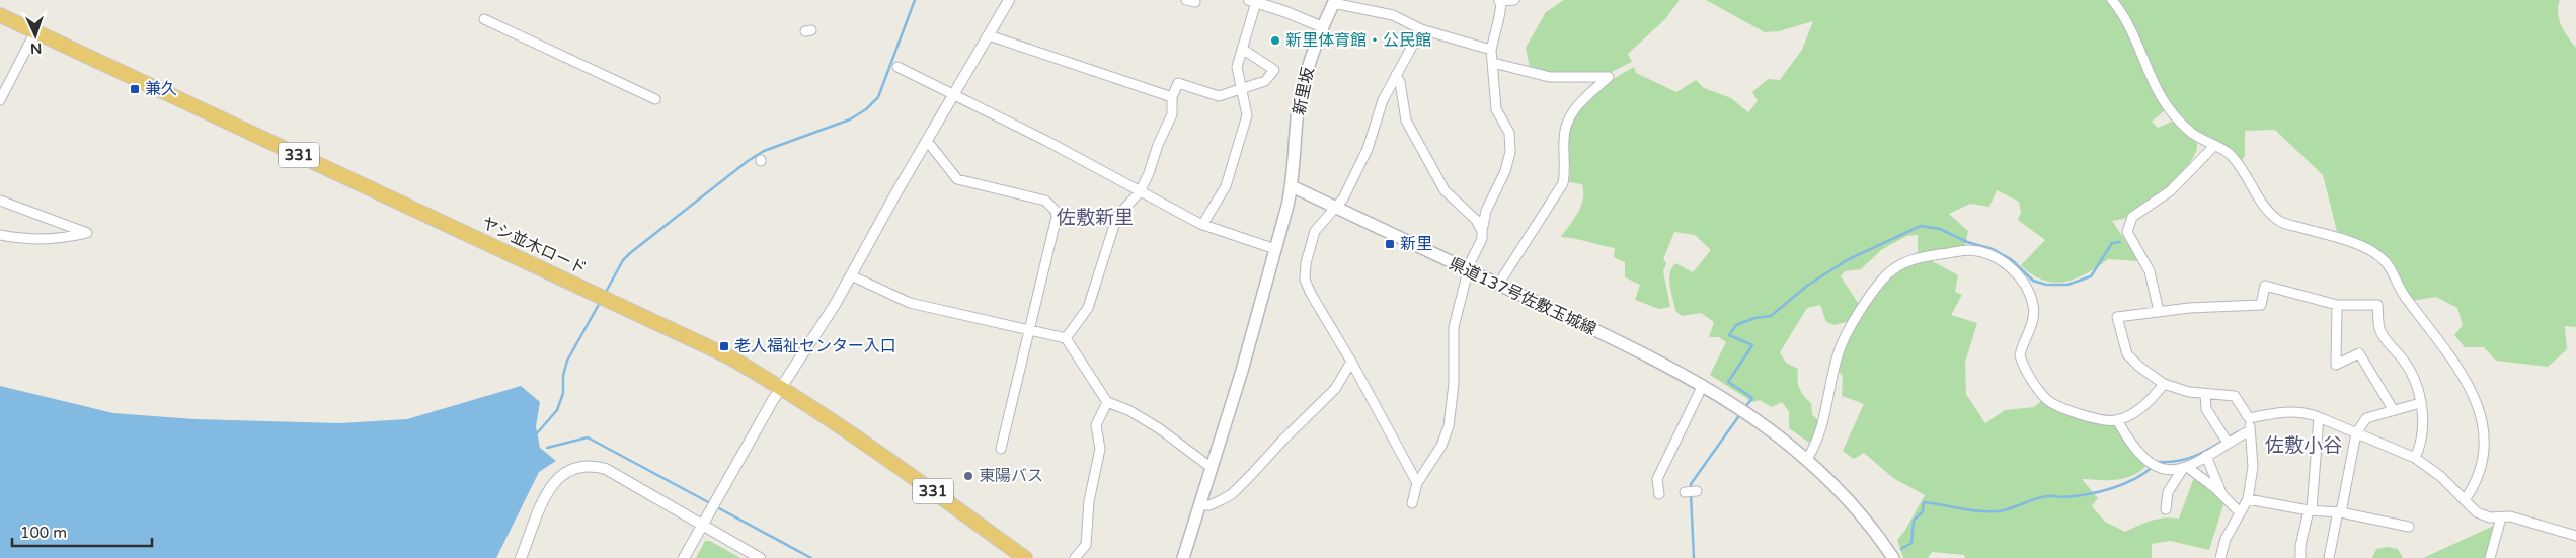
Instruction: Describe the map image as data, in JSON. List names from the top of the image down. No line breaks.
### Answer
{"streets":{"highway":["331","ヤシ並木ロード"],"main road":["新里坂","県道137号佐敷玉城線"]},"crossings":[["新里坂","県道137号佐敷玉城線"]],"districts":["佐敷新里","佐敷小谷"],"places":{"other":["新里体育館・公民館","東陽バス"],"transit":["兼久","新里","老人福祉センター入口"]},"scale_bar":"100 m","north":"bottom"}
